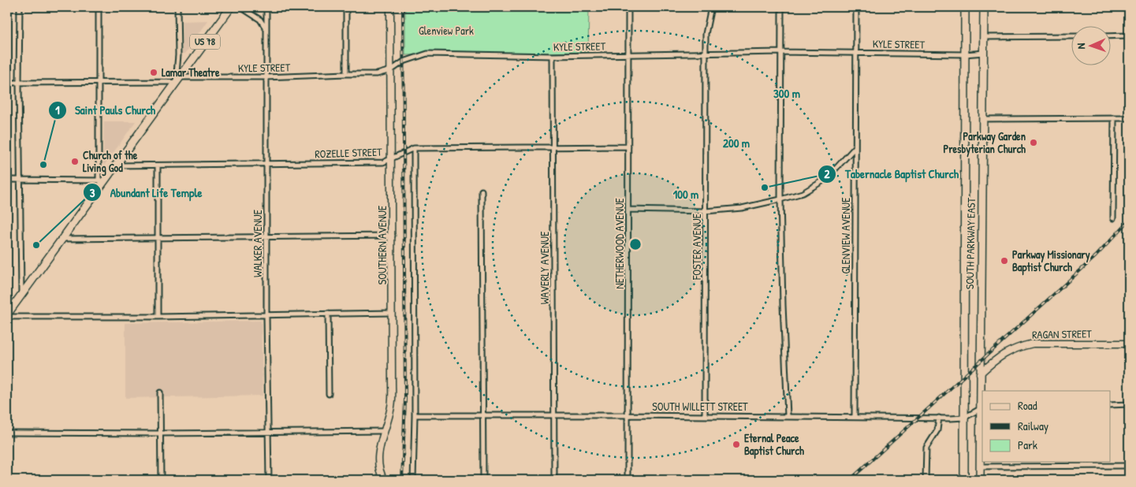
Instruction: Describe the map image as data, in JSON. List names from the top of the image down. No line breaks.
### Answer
{"streets":{"main road":["US 78","SOUTH PARKWAY EAST","SOUTHERN AVENUE","RAGAN STREET"],"street":["KYLE STREET","ROZELLE STREET","GLENVIEW AVENUE","WALKER AVENUE","NETHERWOOD AVENUE","FOSTER AVENUE","WAVERLY AVENUE","SOUTH WILLETT STREET"]},"crossings":[["US 78","KYLE STREET"],["US 78","ROZELLE STREET"],["KYLE STREET","GLENVIEW AVENUE"],["KYLE STREET","WALKER AVENUE"],["KYLE STREET","NETHERWOOD AVENUE"],["KYLE STREET","SOUTH PARKWAY EAST"],["KYLE STREET","SOUTHERN AVENUE"],["KYLE STREET","FOSTER AVENUE"],["KYLE STREET","WAVERLY AVENUE"],["ROZELLE STREET","WALKER AVENUE"],["ROZELLE STREET","NETHERWOOD AVENUE"],["ROZELLE STREET","SOUTHERN AVENUE"],["ROZELLE STREET","WAVERLY AVENUE"],["GLENVIEW AVENUE","SOUTH WILLETT STREET"],["NETHERWOOD AVENUE","SOUTH WILLETT STREET"],["SOUTH PARKWAY EAST","RAGAN STREET"],["SOUTH PARKWAY EAST","SOUTH WILLETT STREET"],["FOSTER AVENUE","SOUTH WILLETT STREET"],["WAVERLY AVENUE","SOUTH WILLETT STREET"]],"parks":["Glenview Park"],"places":["Lamar Theatre","Parkway Garden Presbyterian Church","Church of the Living God","Saint Pauls Church","Tabernacle Baptist Church","Abundant Life Temple","Parkway Missionary Baptist Church","Eternal Peace Baptist Church"],"legend":["Road","Railway","Park"],"north":"left","rings":["300 m","200 m","100 m"]}
